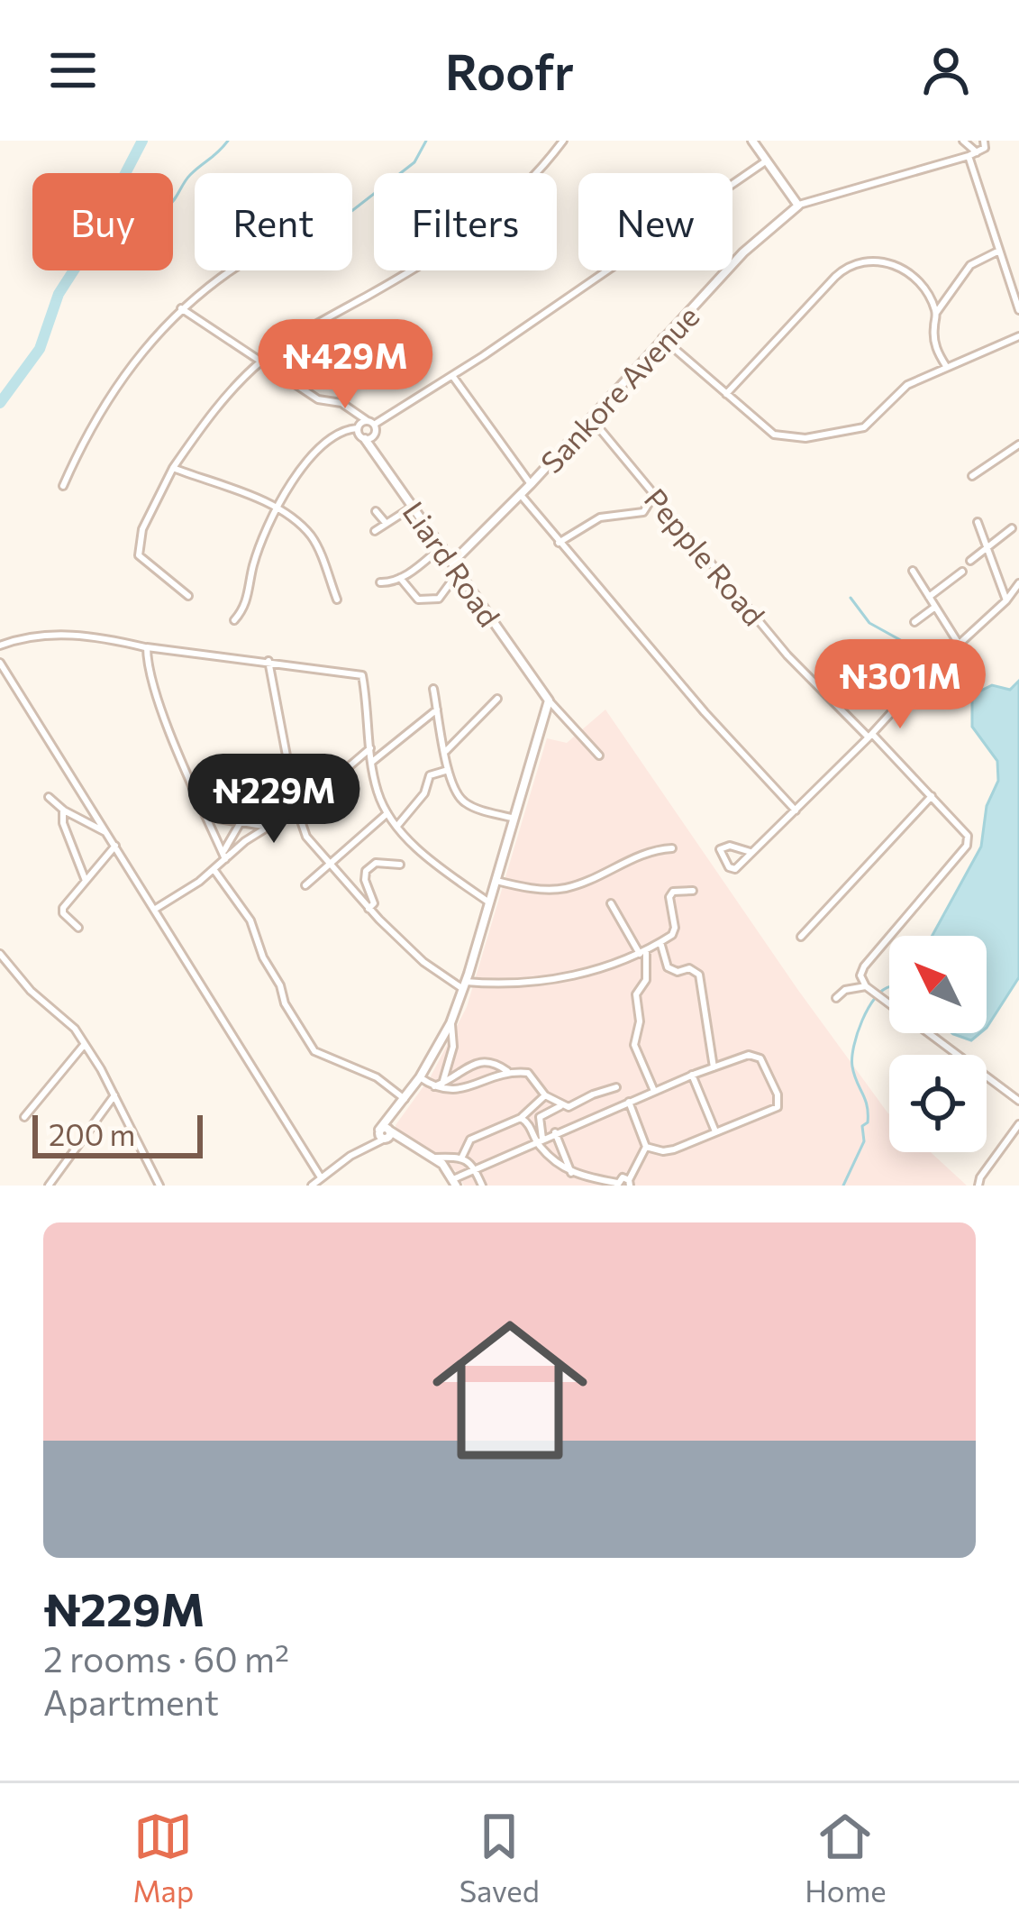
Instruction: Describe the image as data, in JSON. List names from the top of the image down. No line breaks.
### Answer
{"streets":{"street":["Sankore Avenue","Pepple Road","Liard Road"]},"crossings":[["Sankore Avenue","Pepple Road"],["Sankore Avenue","Liard Road"]],"scale_bar":"200 m","north":"top left","page":{"header":"Roofr","chip":["Buy","Rent","Filters","New"],"price":["₦429M","₦301M","₦229M"],"scale":"200 m","list":[{"name":"₦229M","note":"2 rooms · 60 m² · Apartment"}],"tabs":["Map","Saved","Home"]}}
